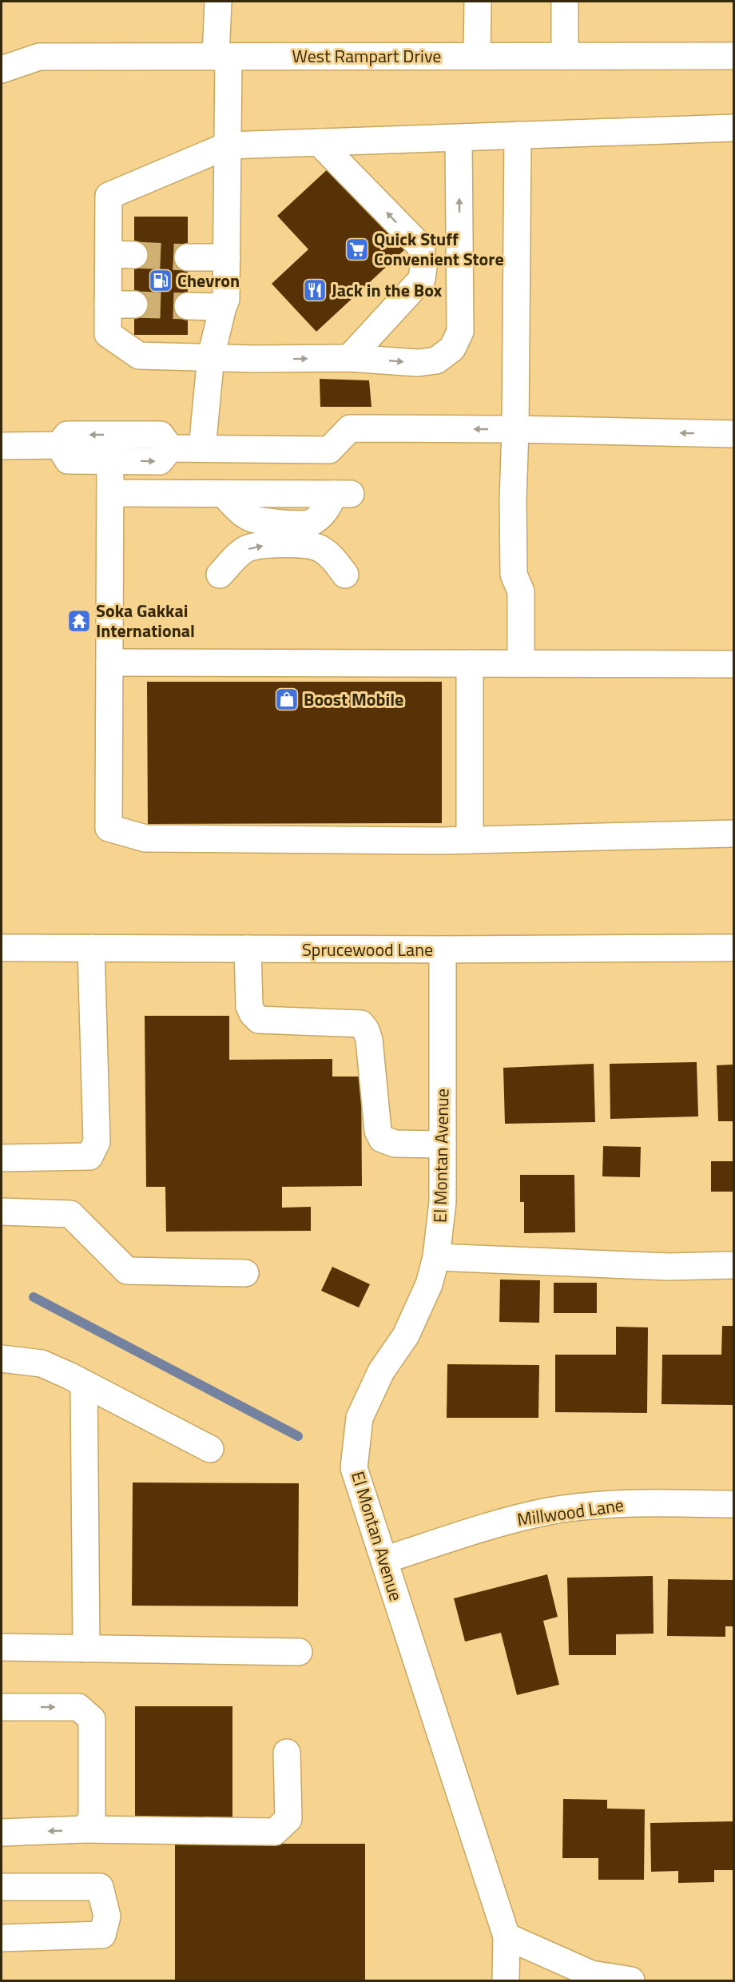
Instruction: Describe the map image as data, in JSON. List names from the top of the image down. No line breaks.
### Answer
{"streets":{"street":["West Rampart Drive","Sprucewood Lane","El Montan Avenue","Millwood Lane"]},"crossings":[["Sprucewood Lane","El Montan Avenue"],["El Montan Avenue","Millwood Lane"]],"places":{"supermarket":["Quick Stuff Convenient Store"],"fuel station":["Chevron"],"restaurant":["Jack in the Box"],"temple":["Soka Gakkai International"],"shop":["Boost Mobile"]}}
